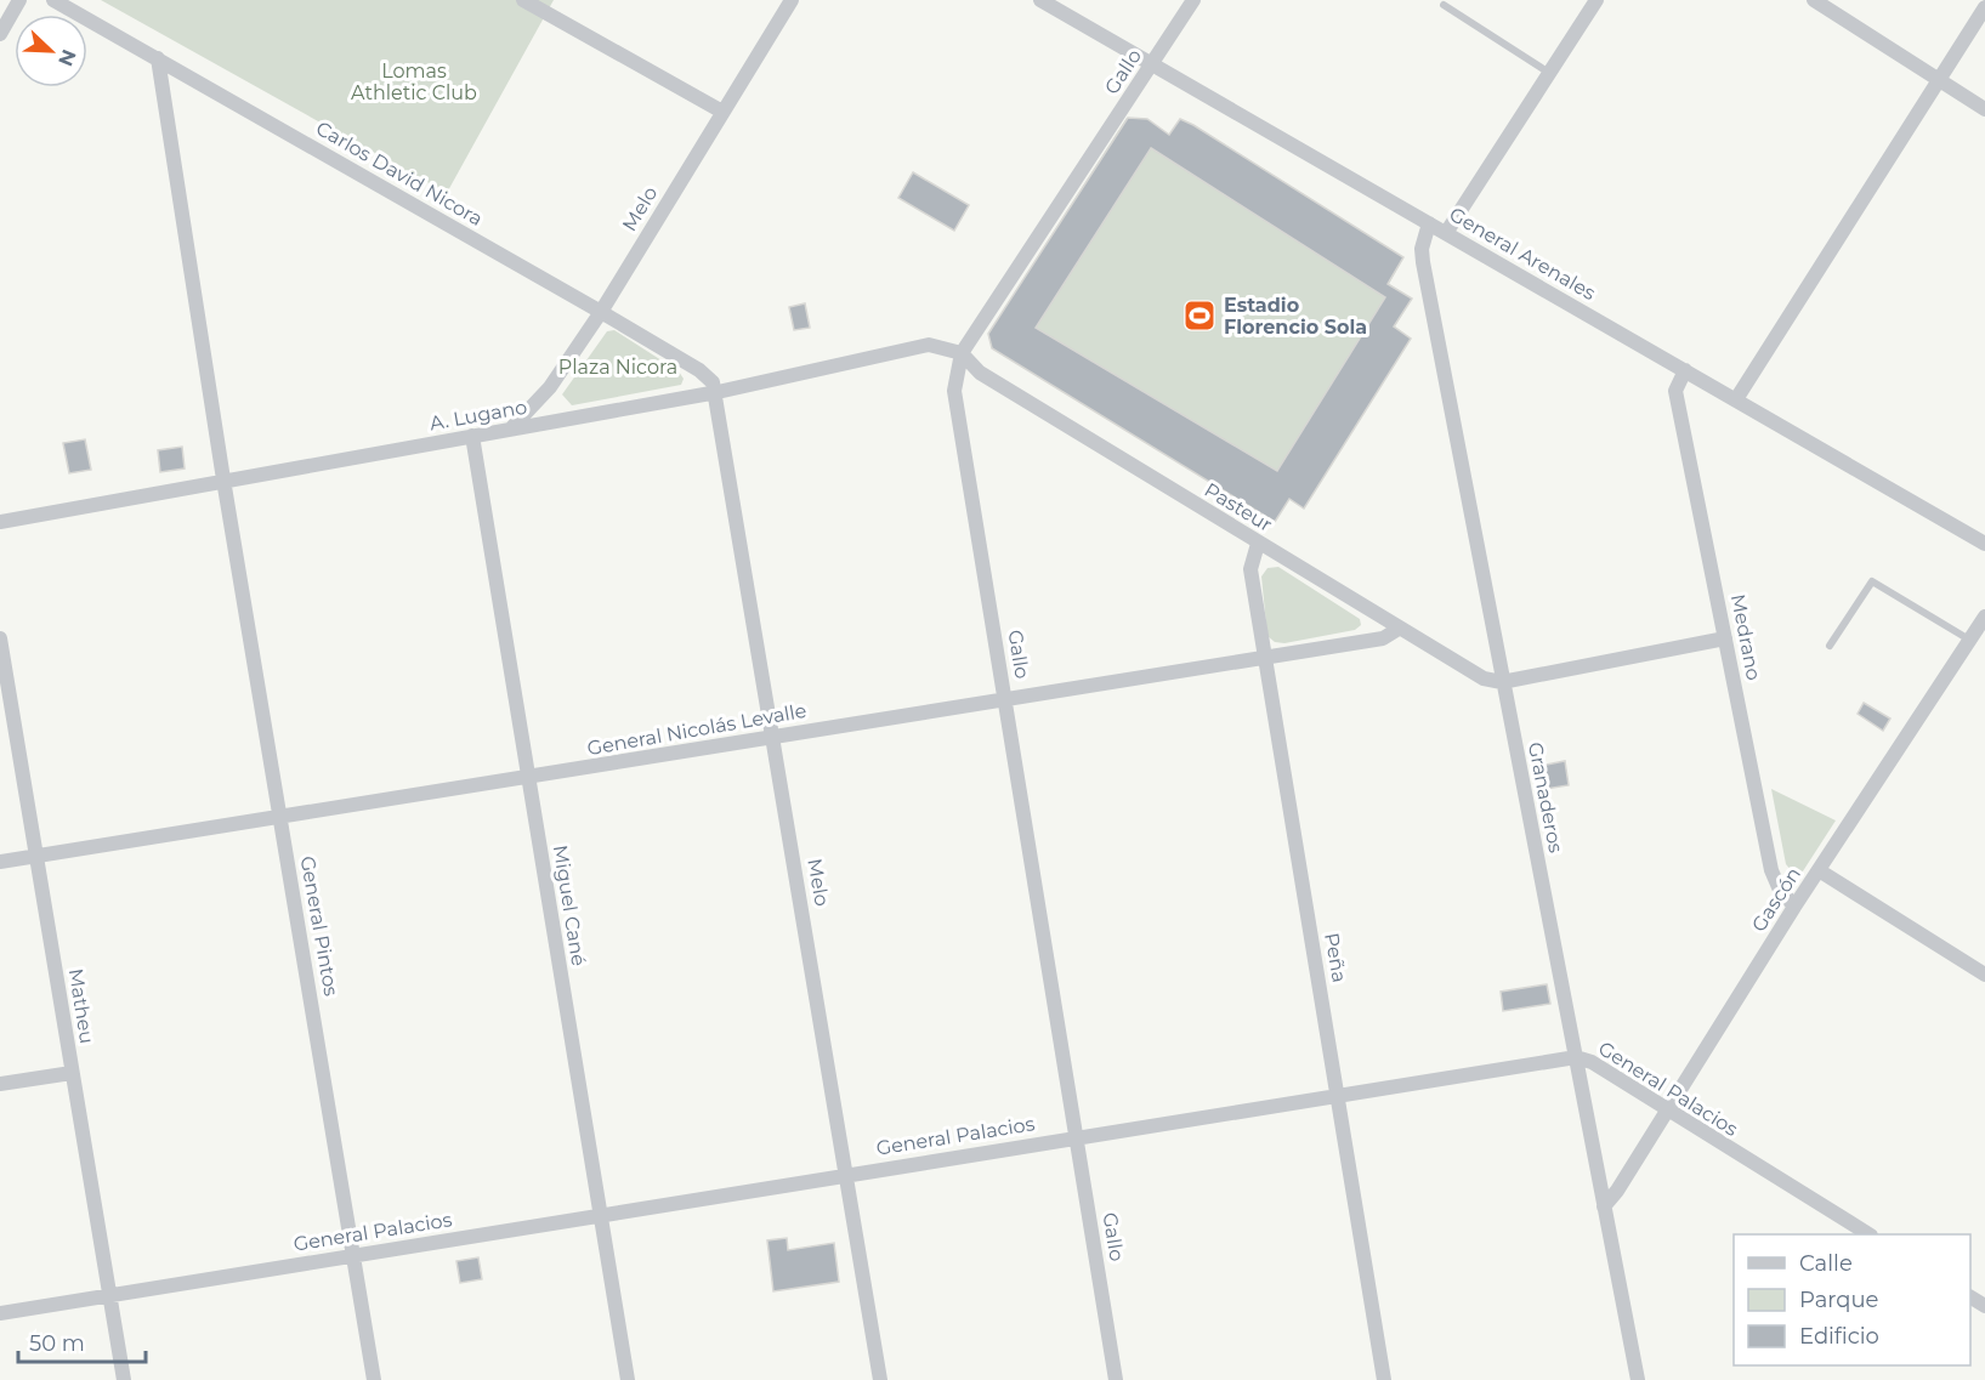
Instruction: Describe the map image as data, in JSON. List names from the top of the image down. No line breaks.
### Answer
{"streets":{"street":["Gallo","Carlos David Nicora","Melo","General Arenales","A. Lugano","Pasteur","Medrano","General Nicolás Levalle","Granaderos","Gascón","Miguel Cané","General Pintos","Peña","Matheu","General Palacios"]},"crossings":[["Gallo","General Arenales"],["Gallo","A. Lugano"],["Gallo","Pasteur"],["Gallo","General Nicolás Levalle"],["Gallo","General Palacios"],["Carlos David Nicora","Melo"],["Carlos David Nicora","A. Lugano"],["Carlos David Nicora","General Pintos"],["Melo","A. Lugano"],["Melo","General Nicolás Levalle"],["Melo","General Palacios"],["General Arenales","Medrano"],["General Arenales","Granaderos"],["A. Lugano","Pasteur"],["A. Lugano","Miguel Cané"],["A. Lugano","General Pintos"],["Pasteur","General Nicolás Levalle"],["Pasteur","Granaderos"],["Pasteur","Peña"],["Medrano","Gascón"],["General Nicolás Levalle","Miguel Cané"],["General Nicolás Levalle","General Pintos"],["General Nicolás Levalle","Peña"],["General Nicolás Levalle","Matheu"],["Granaderos","Gascón"],["Granaderos","General Palacios"],["Gascón","General Palacios"],["Miguel Cané","General Palacios"],["General Pintos","General Palacios"],["Peña","General Palacios"],["Matheu","General Palacios"]],"parks":["Lomas Athletic Club","Plaza Nicora"],"places":{"sports":["Estadio Florencio Sola"]},"legend":["Calle","Parque","Edificio"],"scale_bar":"50 m","north":"bottom right"}
